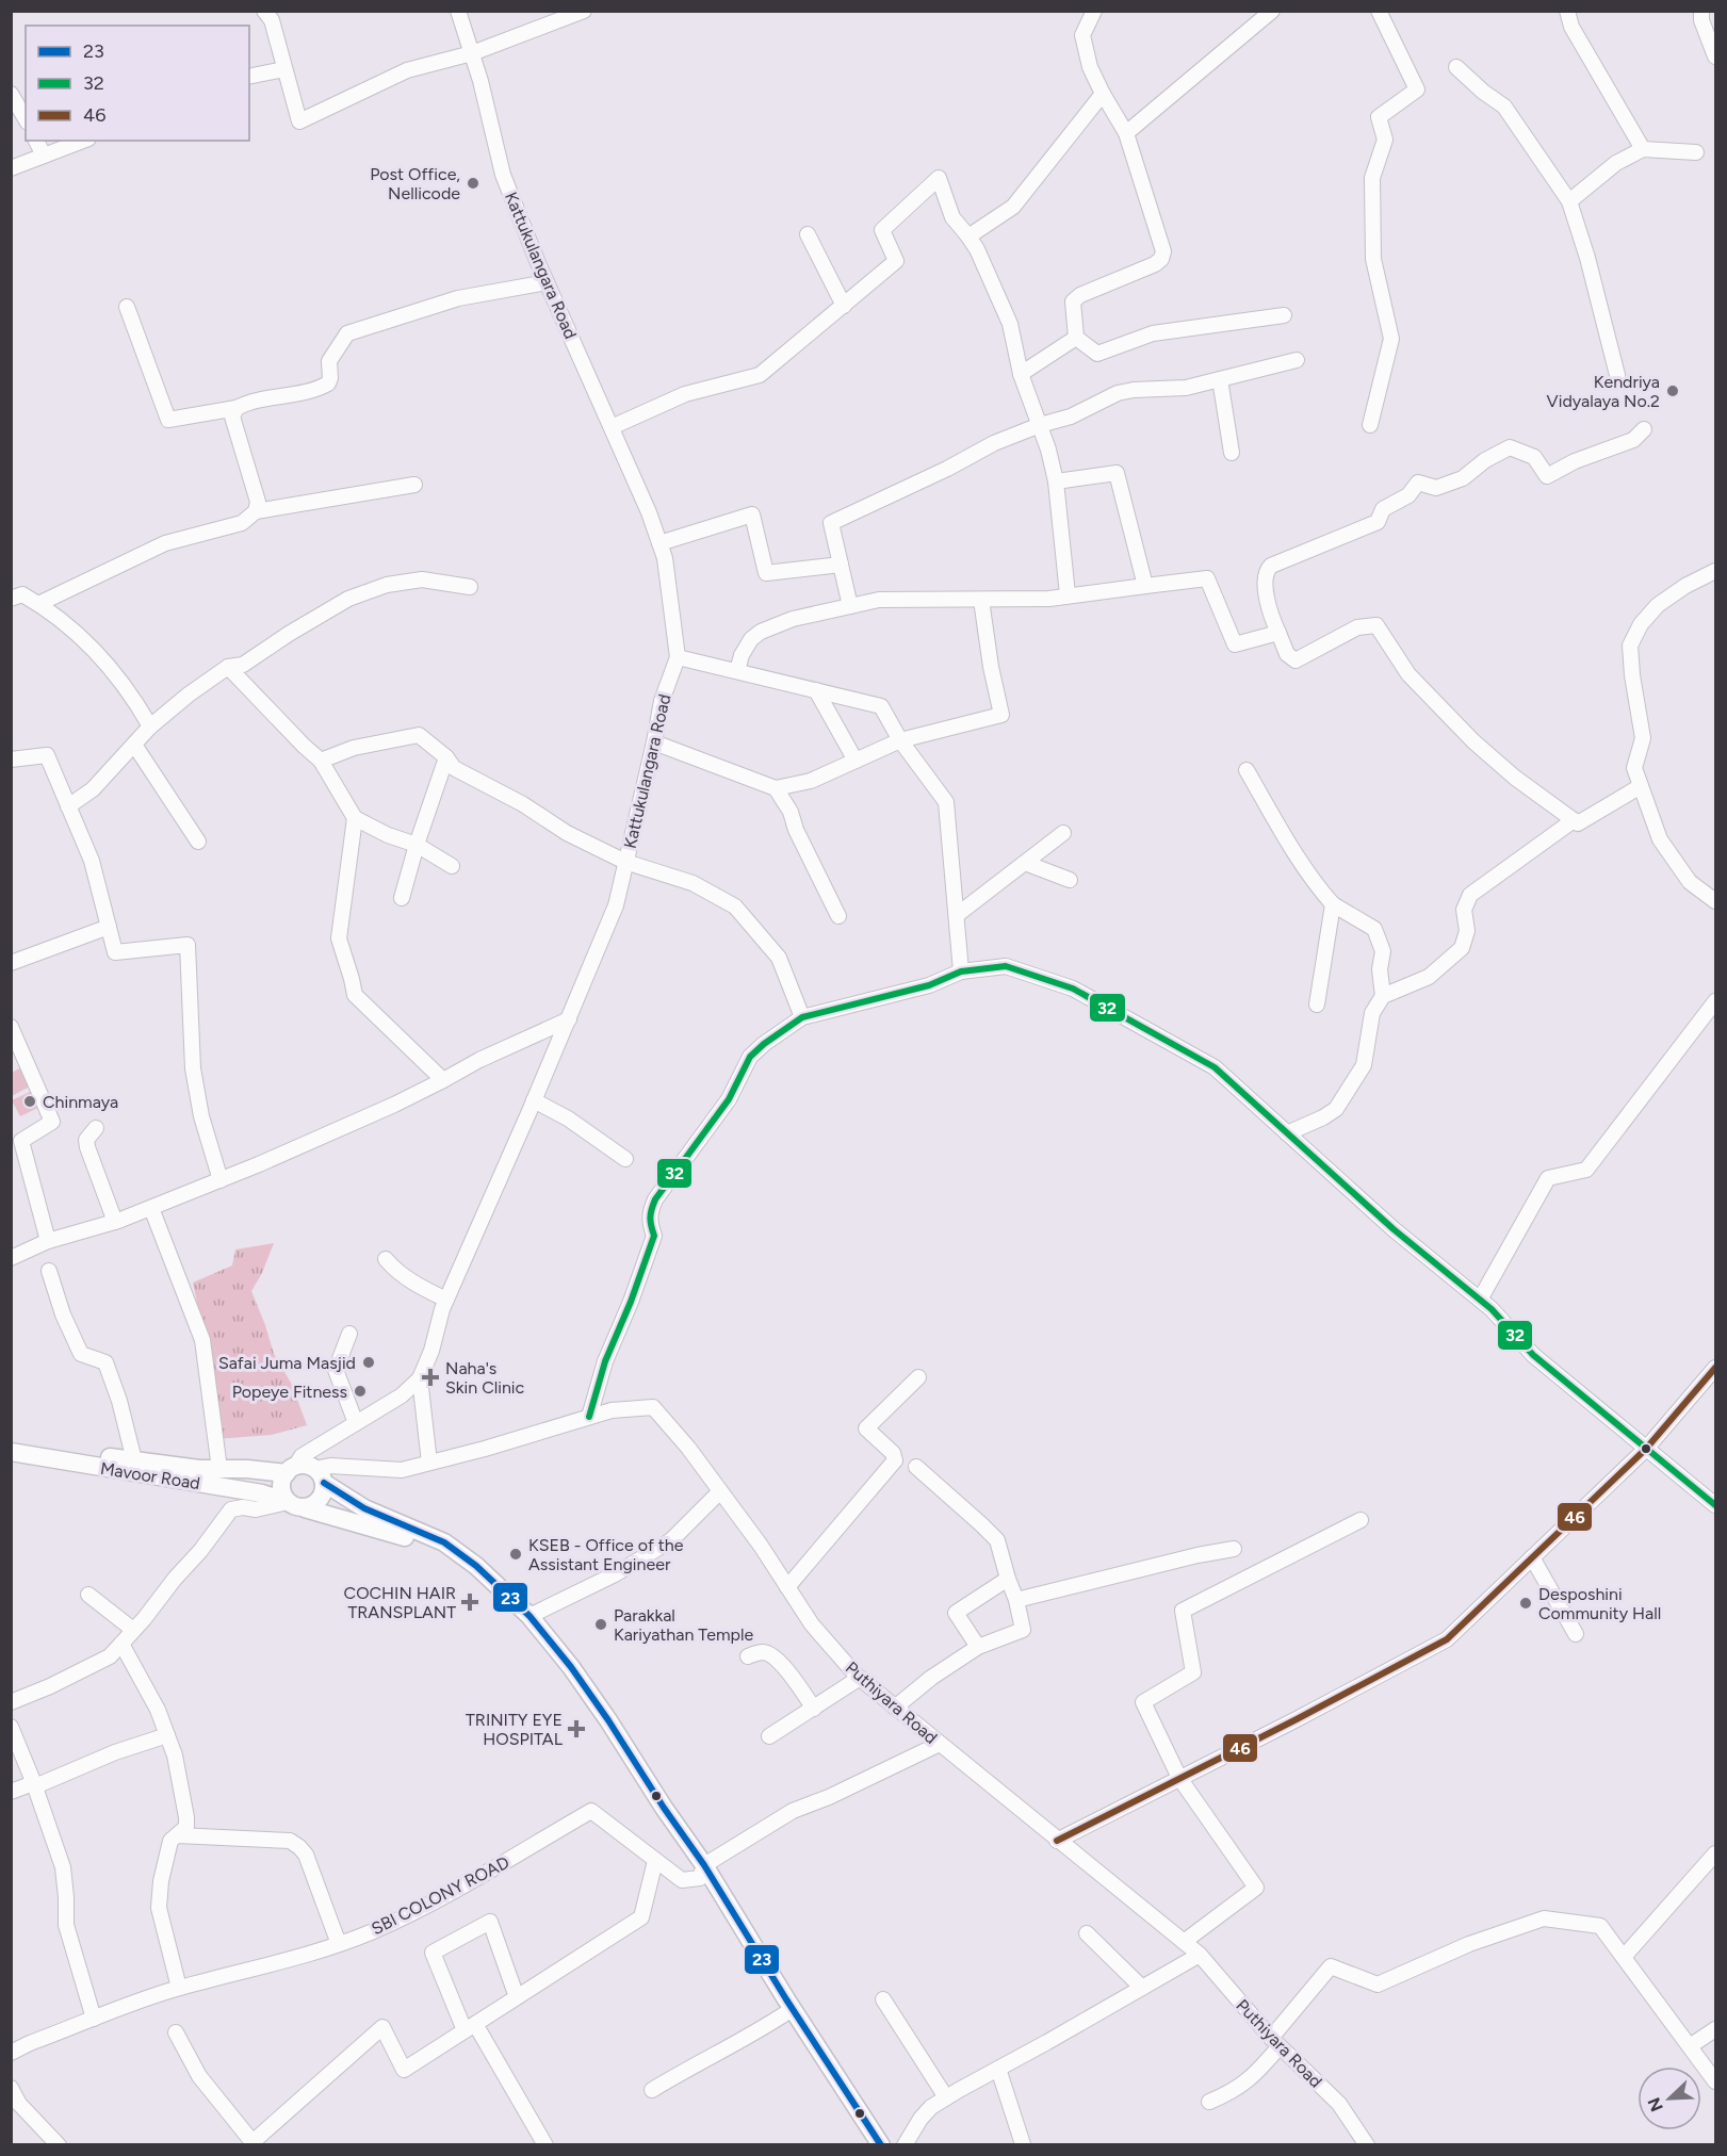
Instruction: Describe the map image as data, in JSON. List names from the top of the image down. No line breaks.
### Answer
{"streets":{"main road":["Mavoor Road"],"street":["Kattukulangara Road","Puthiyara Road","SBI COLONY ROAD"]},"crossings":[["Kattukulangara Road","Mavoor Road"],["Kattukulangara Road","Puthiyara Road"],["Mavoor Road","Puthiyara Road"],["Mavoor Road","SBI COLONY ROAD"]],"places":{"other":["Post Office, Nellicode","Kendriya Vidyalaya No.2","Chinmaya","Safai Juma Masjid","Popeye Fitness","KSEB - Office of the Assistant Engineer","Desposhini Community Hall","Parakkal Kariyathan Temple"],"health":["Naha's Skin Clinic","COCHIN HAIR TRANSPLANT","TRINITY EYE HOSPITAL"]},"lines":["transit line 32","transit line 46","transit line 23"],"legend":["23","32","46"],"north":"bottom left"}
